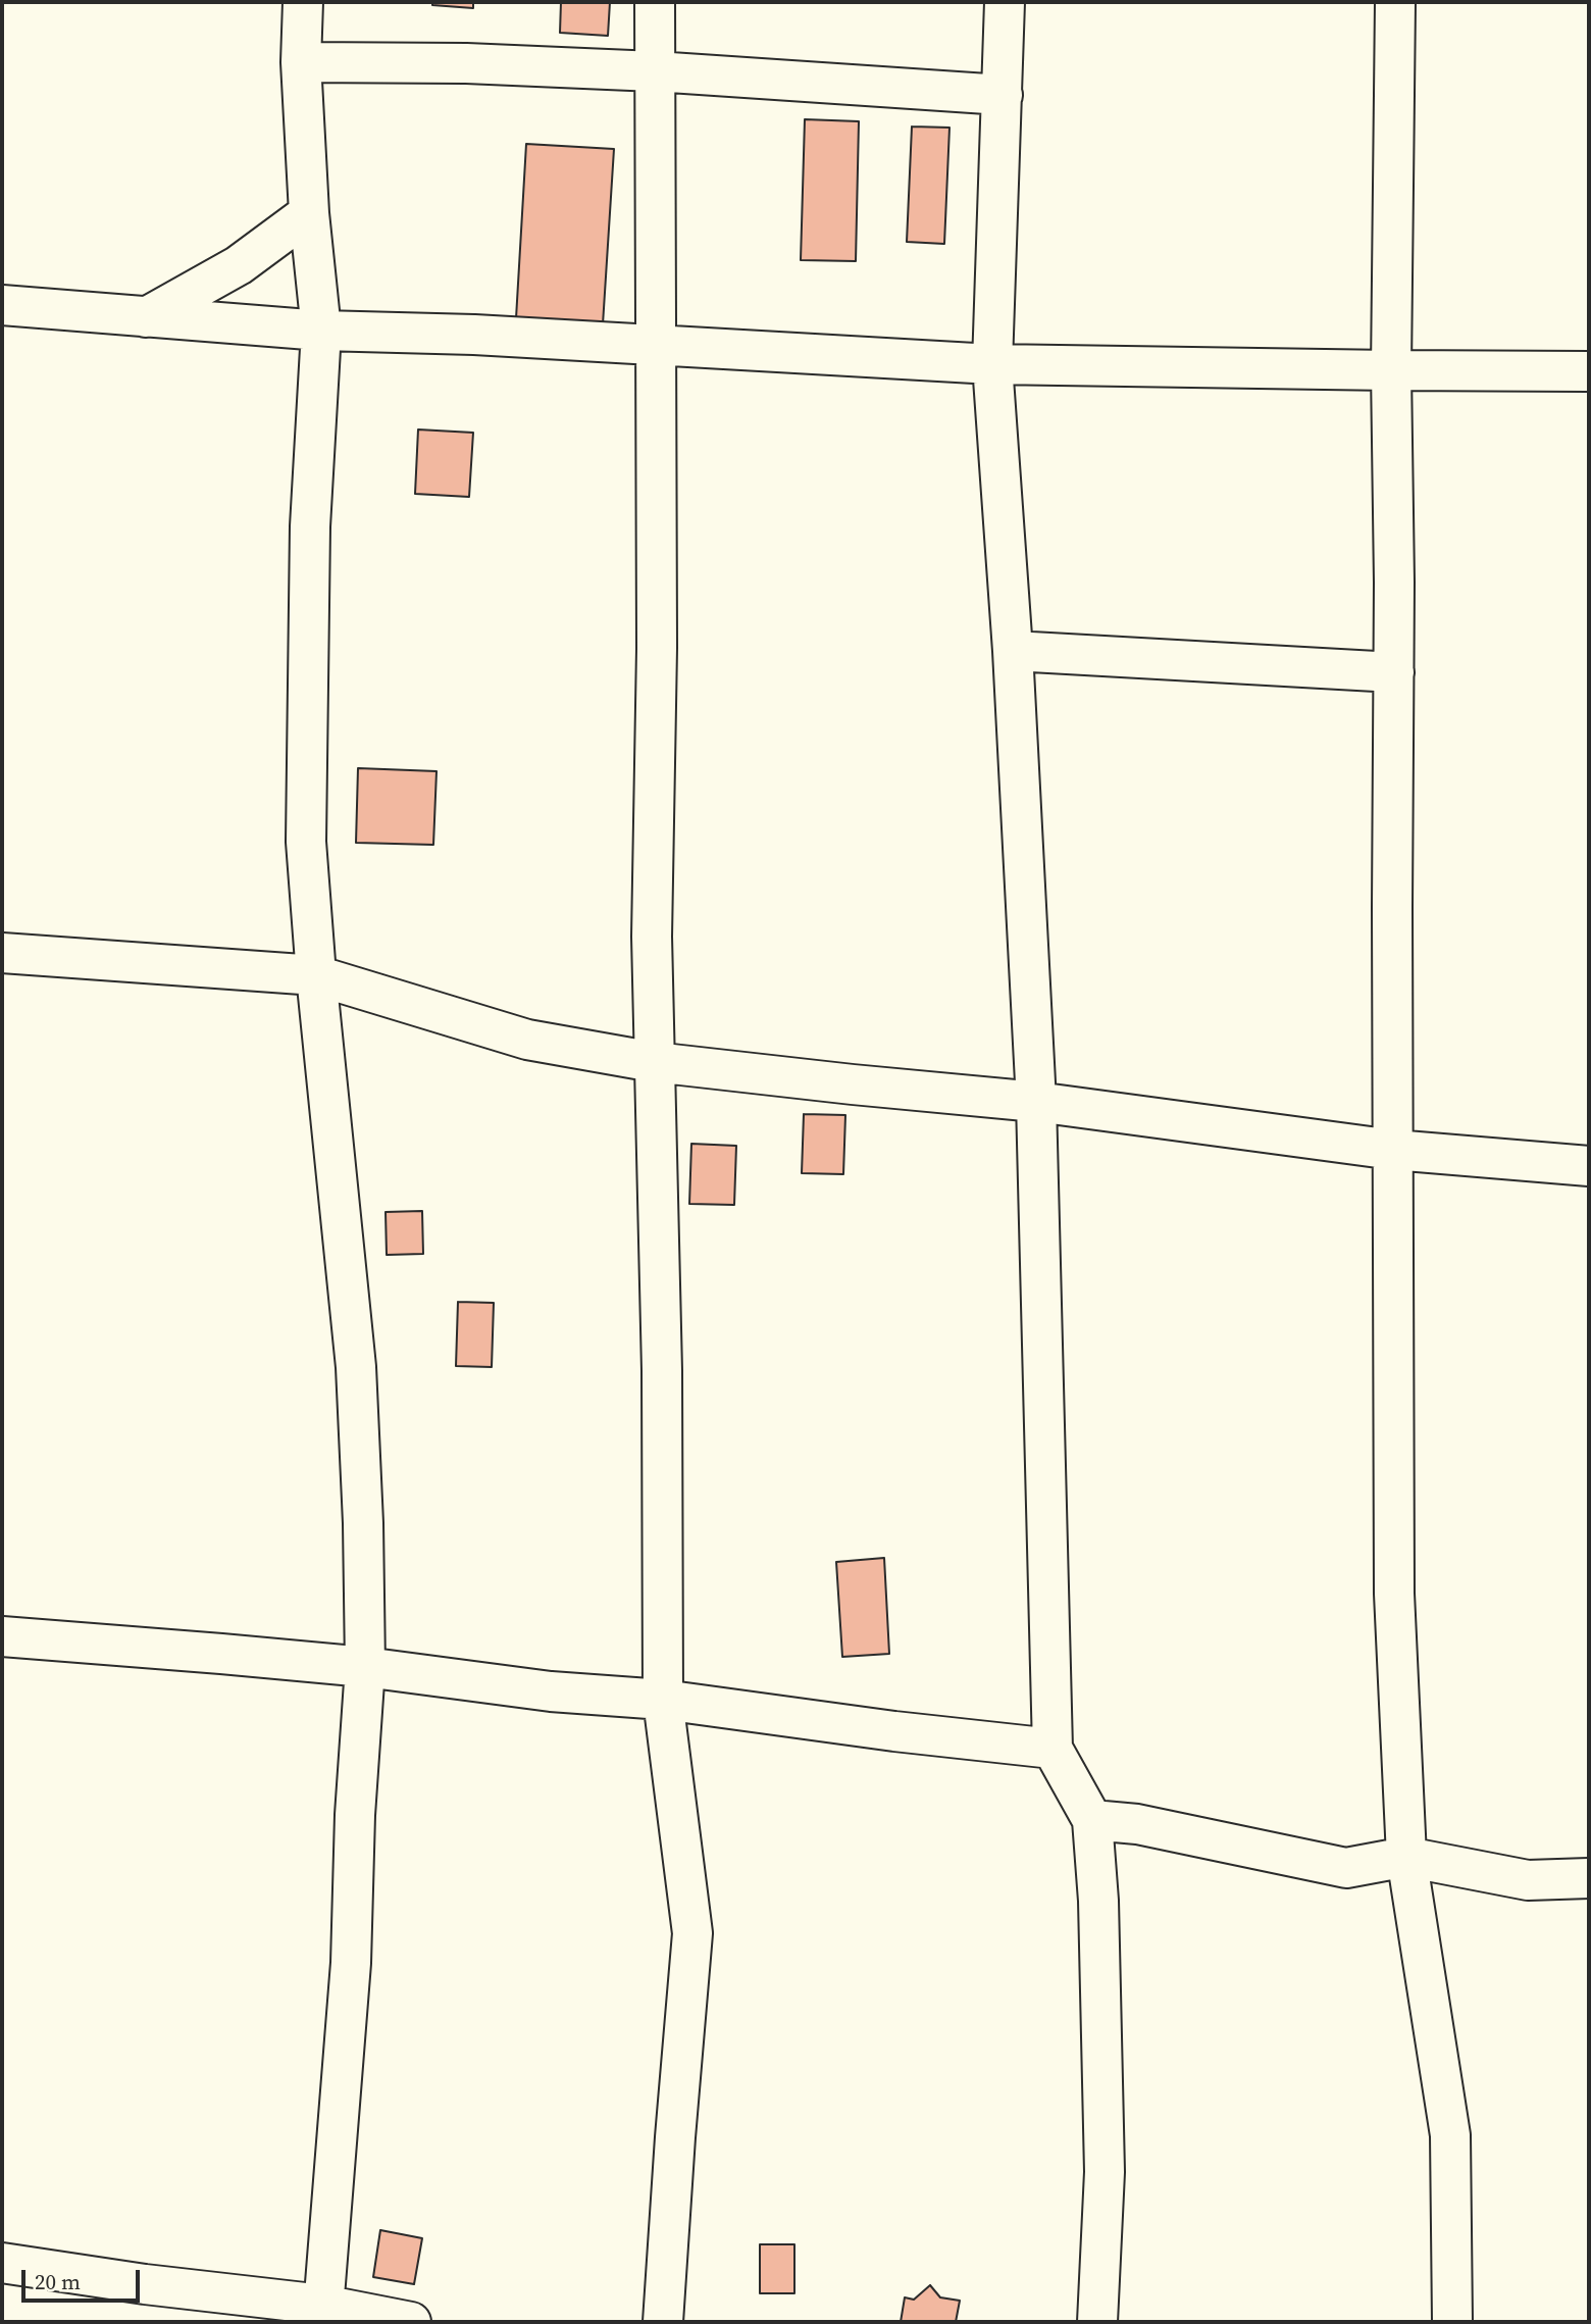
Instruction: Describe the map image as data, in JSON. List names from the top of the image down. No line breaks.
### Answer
{"scale_bar":"20 m"}
